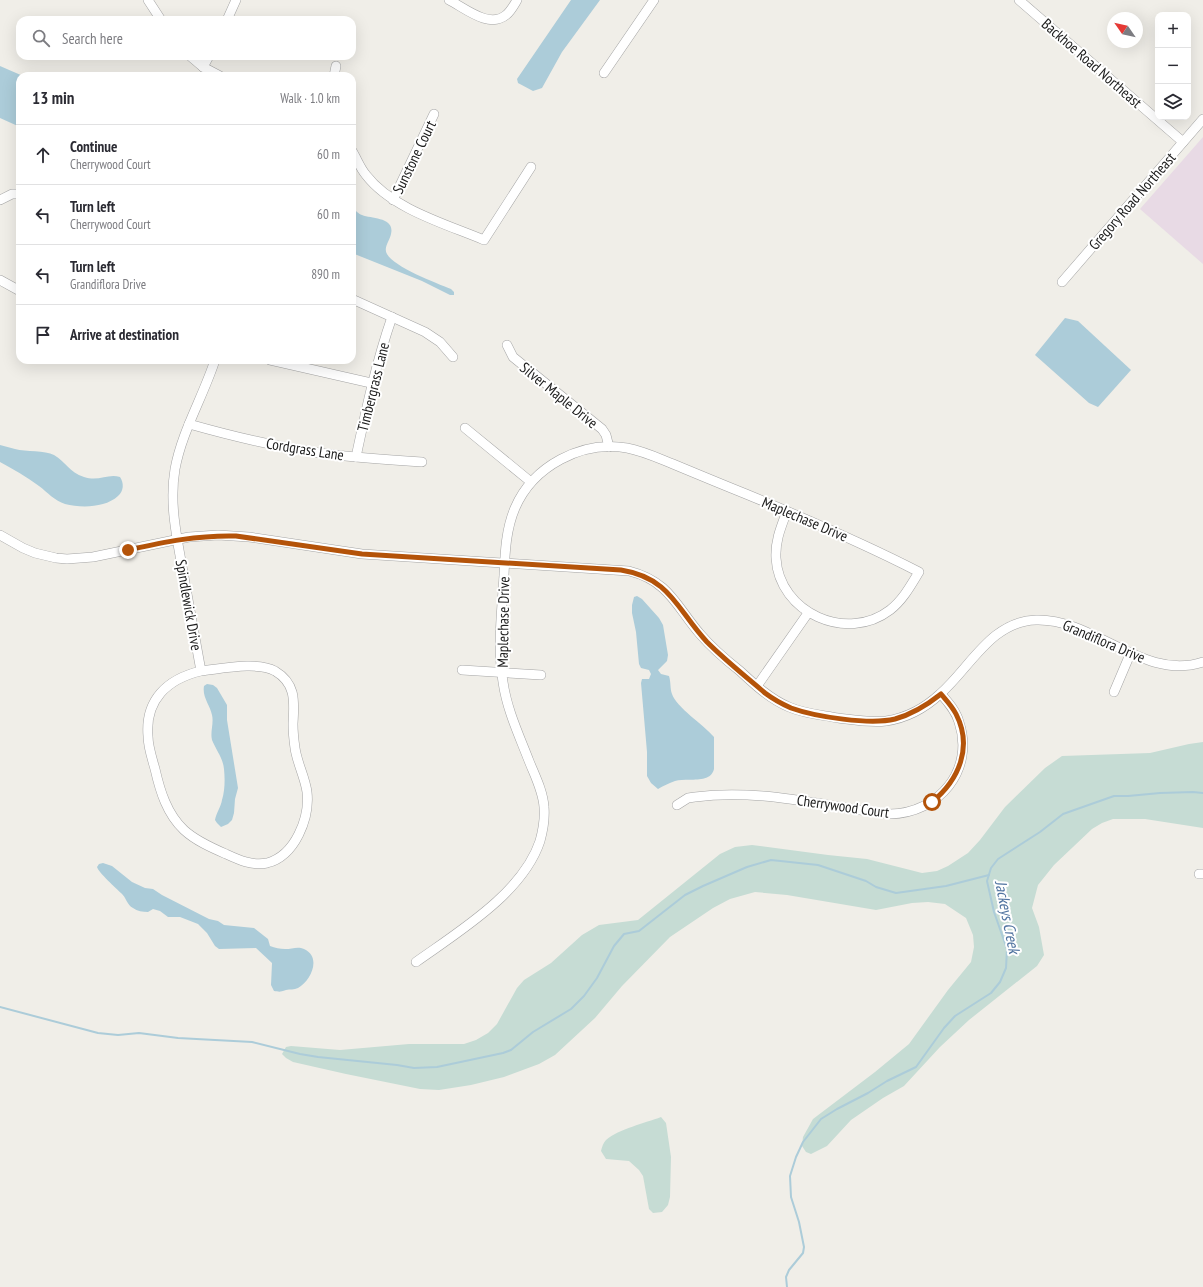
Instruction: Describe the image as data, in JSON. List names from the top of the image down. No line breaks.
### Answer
{"streets":{"street":["Backhoe Road Northeast","Sunstone Court","Gregory Road Northeast","Timbergrass Lane","Silver Maple Drive","Cordgrass Lane","Maplechase Drive","Spindlewick Drive","Grandiflora Drive","Cherrywood Court"]},"crossings":[["Backhoe Road Northeast","Gregory Road Northeast"],["Timbergrass Lane","Cordgrass Lane"],["Silver Maple Drive","Maplechase Drive"],["Cordgrass Lane","Spindlewick Drive"],["Maplechase Drive","Grandiflora Drive"],["Spindlewick Drive","Grandiflora Drive"],["Grandiflora Drive","Cherrywood Court"]],"water":["Jackeys Creek"],"north":"top left","page":{"map_buttons":["+","−"],"search":"Search here","heading":["13 min","Walk · 1.0 km"],"list":[["Continue","Cherrywood Court","60 m"],["Turn left","Cherrywood Court","60 m"],["Turn left","Grandiflora Drive","890 m"],"Arrive at destination"]}}
